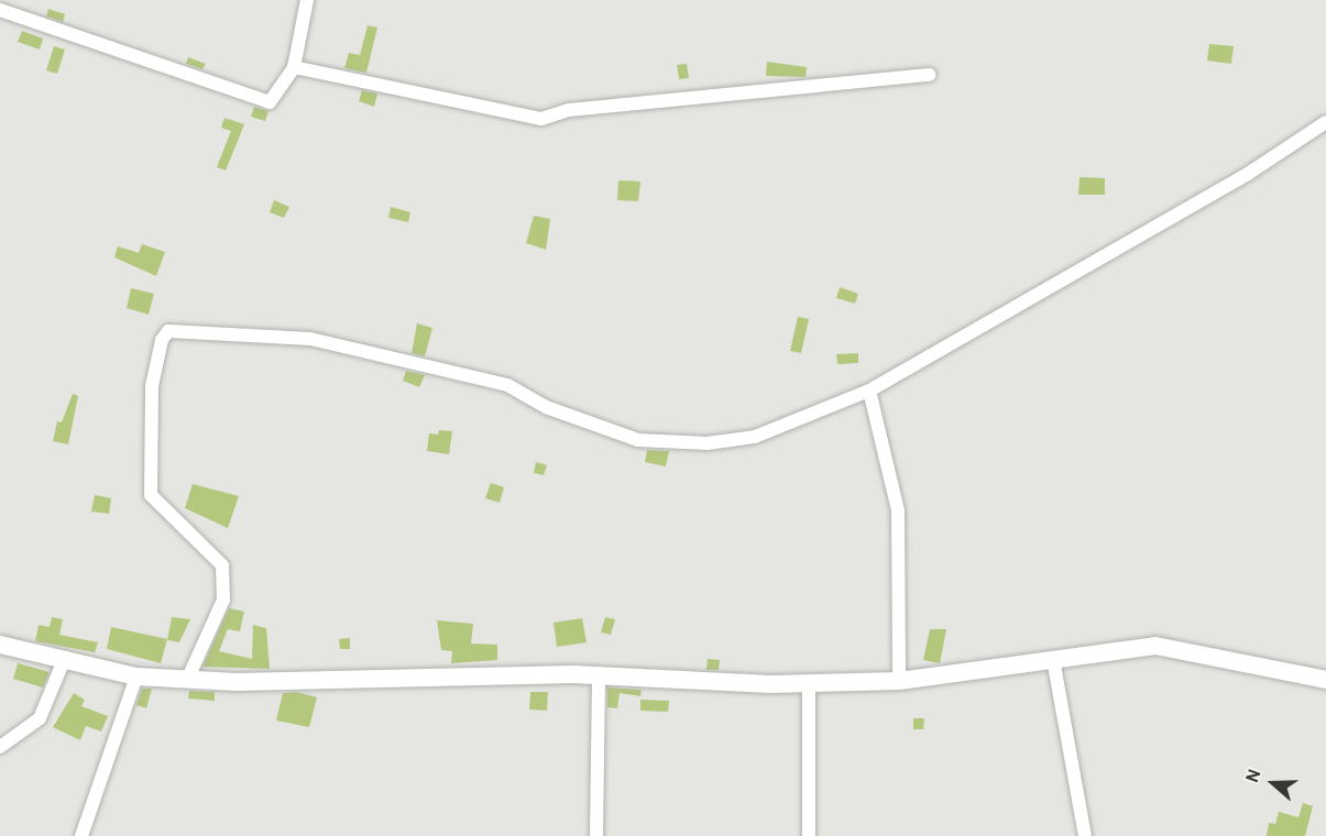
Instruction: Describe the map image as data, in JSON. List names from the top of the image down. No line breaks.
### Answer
{"north":"left"}
